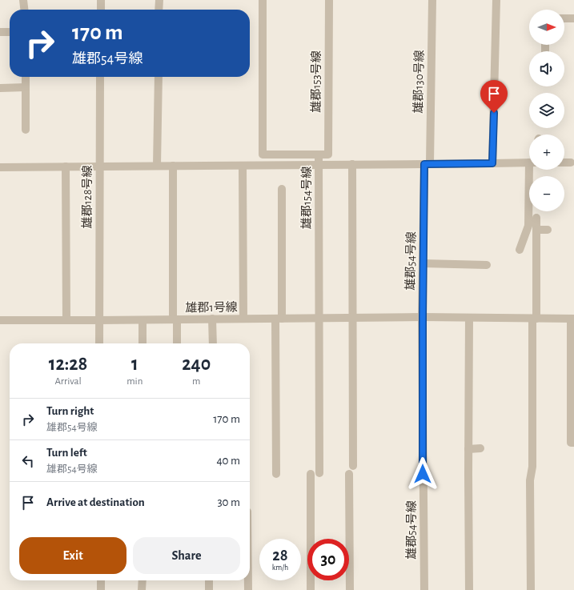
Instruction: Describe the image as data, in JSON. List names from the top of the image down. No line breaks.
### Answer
{"streets":{"street":["雄郡153号線","雄郡130号線","雄郡128号線","雄郡154号線","雄郡54号線","雄郡1号線"]},"crossings":[["雄郡153号線","雄郡154号線"],["雄郡130号線","雄郡54号線"],["雄郡128号線","雄郡1号線"],["雄郡154号線","雄郡1号線"],["雄郡54号線","雄郡1号線"]],"north":"right","page":{"map_buttons":["+","−"],"turn":["170 m","雄郡54号線"],"eta":["12:28","Arrival","1","min","240","m"],"list":[{"name":"Turn right","note":"雄郡54号線","value":"170 m"},{"name":"Turn left","note":"雄郡54号線","value":"40 m"},{"name":"Arrive at destination","value":"30 m"}],"buttons":["Exit","Share"],"speed":"28 km/h","limit":"30"}}
